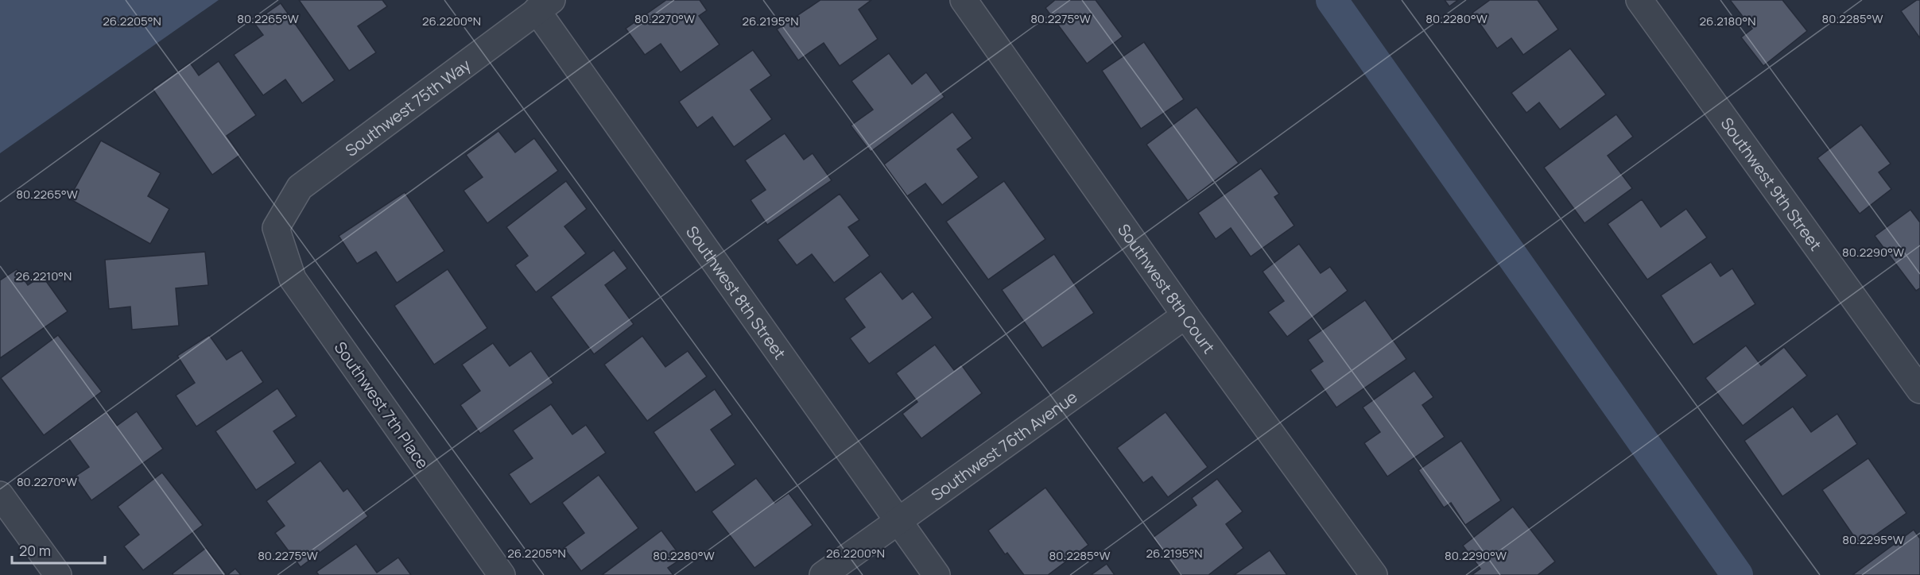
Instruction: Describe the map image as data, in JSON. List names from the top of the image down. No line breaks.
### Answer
{"streets":{"street":["Southwest 75th Way","Southwest 9th Street","Southwest 8th Court","Southwest 8th Street","Southwest 7th Place","Southwest 76th Avenue"]},"crossings":[["Southwest 75th Way","Southwest 8th Street"],["Southwest 75th Way","Southwest 7th Place"],["Southwest 8th Court","Southwest 76th Avenue"],["Southwest 8th Street","Southwest 76th Avenue"]],"scale_bar":"20 m","coordinates":["80.2265°W","80.2275°W","80.2280°W","80.2270°W","80.2285°W","26.2205°N","26.2200°N","26.2195°N","26.2180°N","80.2290°W","26.2210°N","80.2295°W"]}
